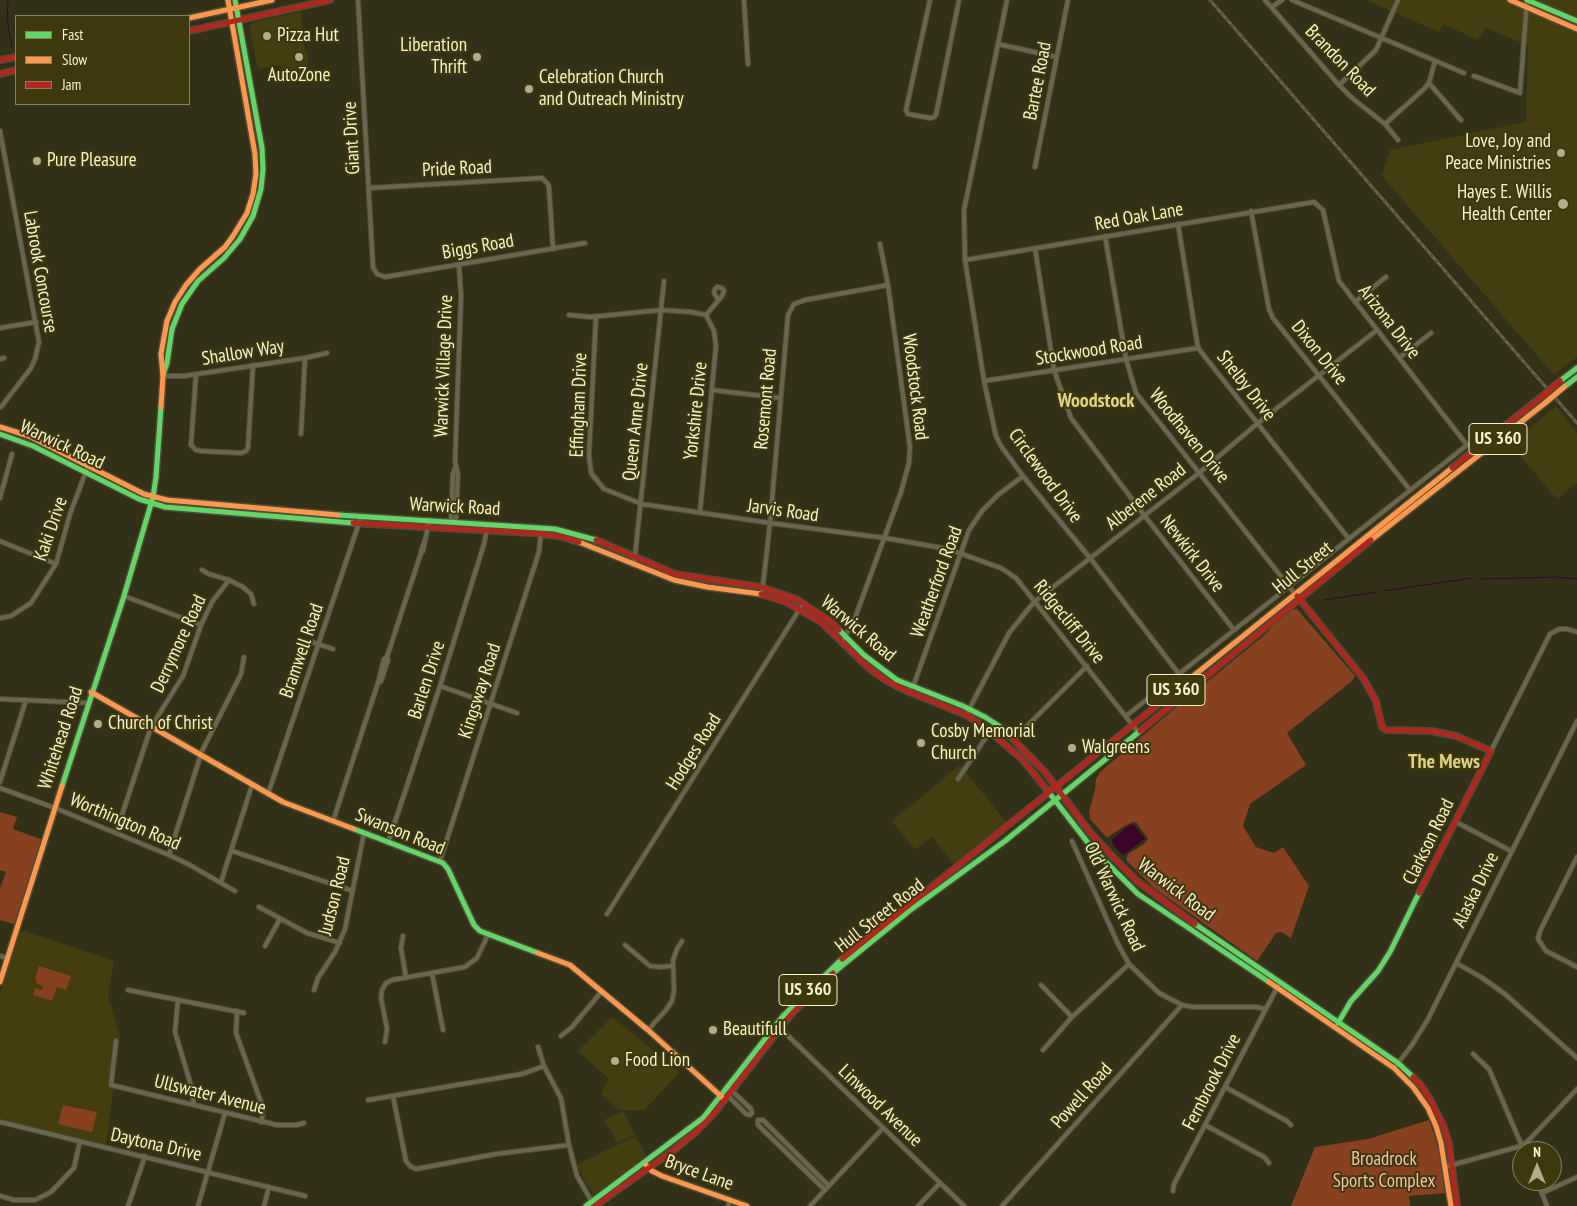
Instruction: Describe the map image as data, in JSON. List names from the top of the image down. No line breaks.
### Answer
{"streets":{"main road":["Woodhaven Drive","US 360","Warwick Road","Hull Street","Whitehead Road","Swanson Road","Clarkson Road","Hull Street Road","Bryce Lane"],"street":["Brandon Road","Bartee Road","Giant Drive","Pride Road","Red Oak Lane","Biggs Road","Labrook Concourse","Arizona Drive","Stockwood Road","Shallow Way","Dixon Drive","Warwick Village Drive","Shelby Drive","Woodstock Road","Rosemont Road","Effingham Drive","Yorkshire Drive","Queen Anne Drive","Circlewood Drive","Alberene Road","Jarvis Road","Kaki Drive","Newkirk Drive","Weatherford Road","Ridgecliff Drive","Derrymore Road","Bramwell Road","Barlen Drive","Kingsway Road","Hodges Road","Worthington Road","Alaska Drive","Judson Road","Old Warwick Road","Fernbrook Drive","Ullswater Avenue","Powell Road","Linwood Avenue","Daytona Drive"]},"crossings":[["Giant Drive","Pride Road"],["Giant Drive","Biggs Road"],["Pride Road","Biggs Road"],["Red Oak Lane","Arizona Drive"],["Red Oak Lane","Dixon Drive"],["Red Oak Lane","Shelby Drive"],["Red Oak Lane","Woodhaven Drive"],["Red Oak Lane","Circlewood Drive"],["Red Oak Lane","Newkirk Drive"],["Biggs Road","Warwick Village Drive"],["Arizona Drive","Dixon Drive"],["Arizona Drive","Alberene Road"],["Stockwood Road","Shelby Drive"],["Stockwood Road","Woodhaven Drive"],["Stockwood Road","Circlewood Drive"],["Stockwood Road","Newkirk Drive"],["Shallow Way","Whitehead Road"],["Dixon Drive","Alberene Road"],["Warwick Village Drive","Warwick Road"],["Shelby Drive","Alberene Road"],["Woodstock Road","Rosemont Road"],["Woodstock Road","Warwick Road"],["Woodstock Road","Jarvis Road"],["Rosemont Road","Warwick Road"],["Rosemont Road","Jarvis Road"],["Effingham Drive","Jarvis Road"],["Yorkshire Drive","Jarvis Road"],["Queen Anne Drive","Warwick Road"],["Queen Anne Drive","Jarvis Road"],["Woodhaven Drive","Alberene Road"],["Woodhaven Drive","Hull Street"],["Woodhaven Drive","Clarkson Road"],["Warwick Road","Alberene Road"],["Warwick Road","Kaki Drive"],["Warwick Road","Hull Street"],["Warwick Road","Weatherford Road"],["Warwick Road","Bramwell Road"],["Warwick Road","Barlen Drive"],["Warwick Road","Kingsway Road"],["Warwick Road","Whitehead Road"],["Warwick Road","Hodges Road"],["Warwick Road","Clarkson Road"],["Warwick Road","Alaska Drive"],["Warwick Road","Hull Street Road"],["Warwick Road","Fernbrook Drive"],["Circlewood Drive","Alberene Road"],["Circlewood Drive","Weatherford Road"],["Alberene Road","Newkirk Drive"],["Alberene Road","Ridgecliff Drive"],["Jarvis Road","Weatherford Road"],["Jarvis Road","Ridgecliff Drive"],["Hull Street","Ridgecliff Drive"],["Hull Street","Hull Street Road"],["Weatherford Road","Ridgecliff Drive"],["Ridgecliff Drive","Hull Street Road"],["Derrymore Road","Worthington Road"],["Derrymore Road","Swanson Road"],["Bramwell Road","Swanson Road"],["Barlen Drive","Swanson Road"],["Kingsway Road","Swanson Road"],["Whitehead Road","Worthington Road"],["Whitehead Road","Swanson Road"],["Swanson Road","Judson Road"],["Swanson Road","Hull Street Road"],["Old Warwick Road","Fernbrook Drive"],["Old Warwick Road","Powell Road"],["Hull Street Road","Linwood Avenue"],["Hull Street Road","Bryce Lane"]],"districts":["Woodstock","The Mews"],"parks":["Broadrock Sports Complex"],"places":["Pizza Hut","AutoZone","Liberation Thrift","Celebration Church and Outreach Ministry","Love, Joy and Peace Ministries","Pure Pleasure","Hayes E. Willis Health Center","Church of Christ","Cosby Memorial Church","Walgreens","Beautifull","Food Lion"],"legend":["Fast","Slow","Jam"],"north":"top"}
